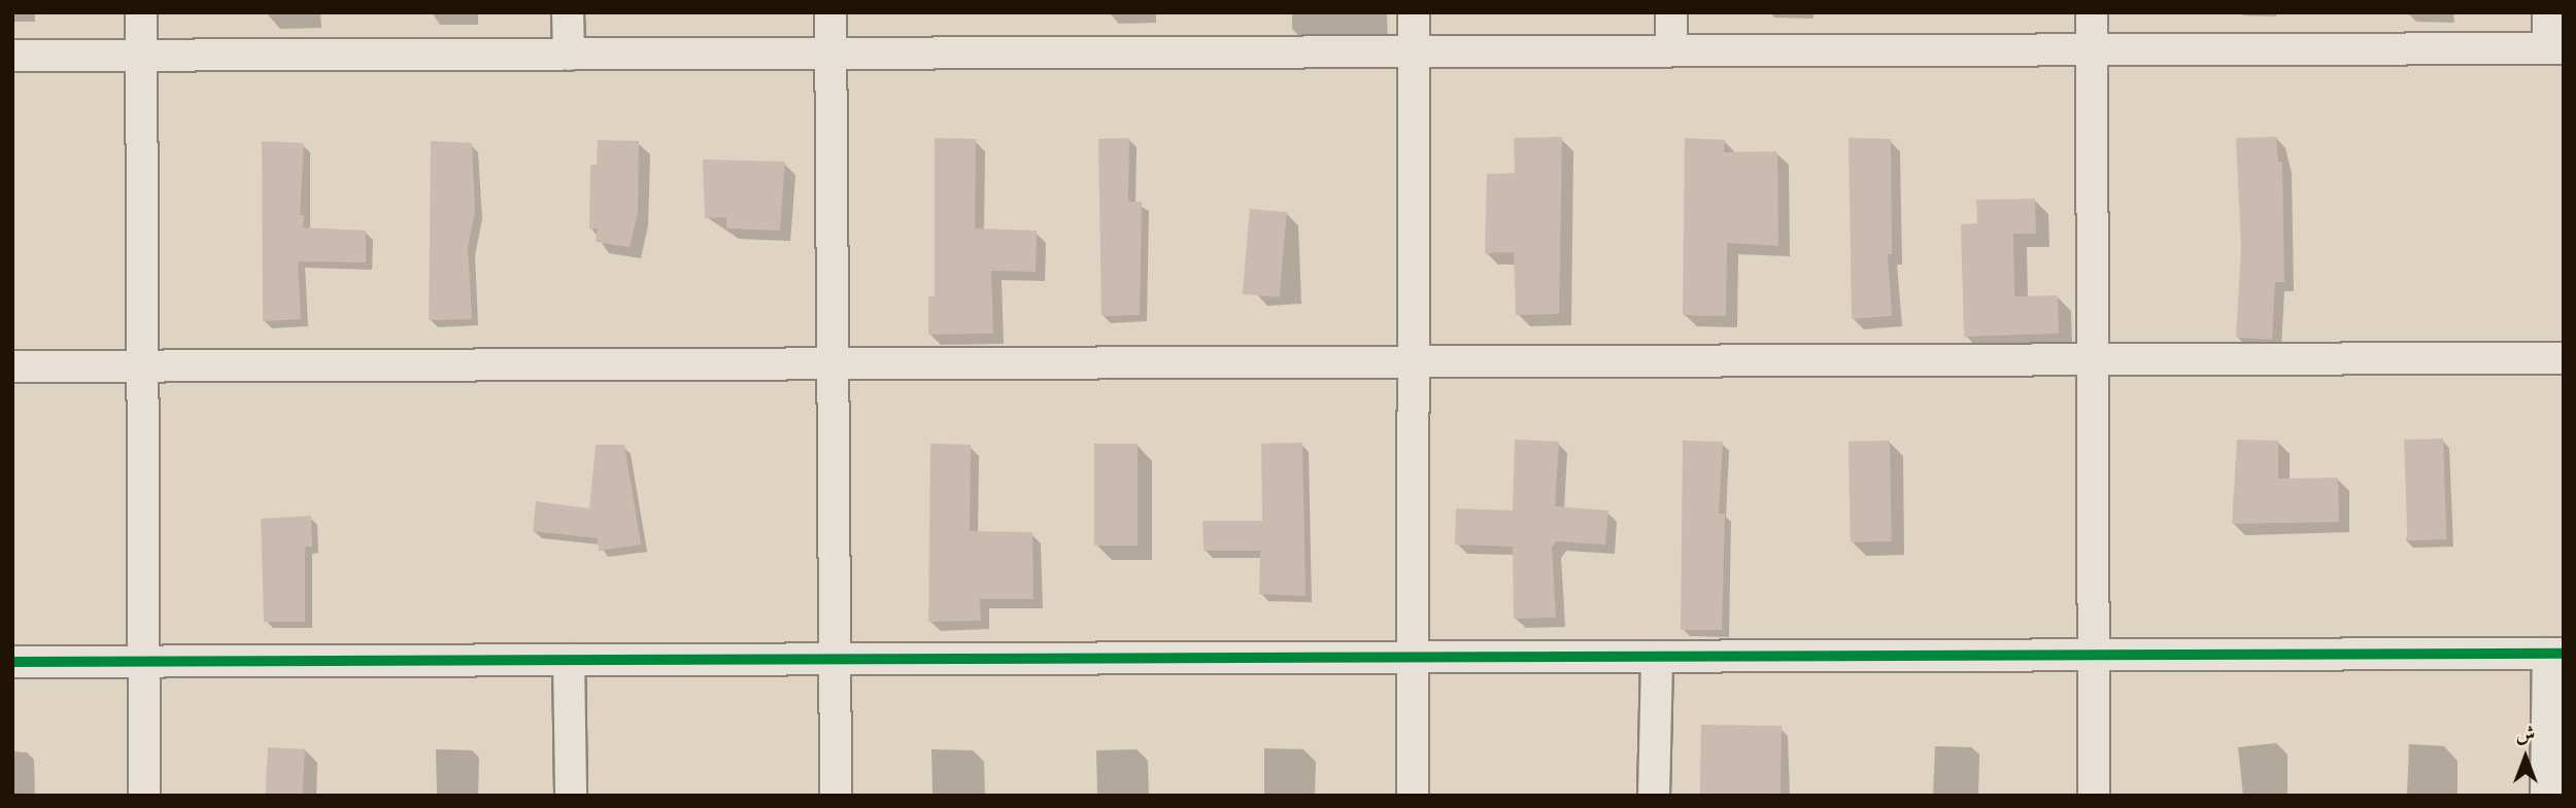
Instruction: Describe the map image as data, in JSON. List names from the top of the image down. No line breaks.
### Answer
{"north":"top"}
